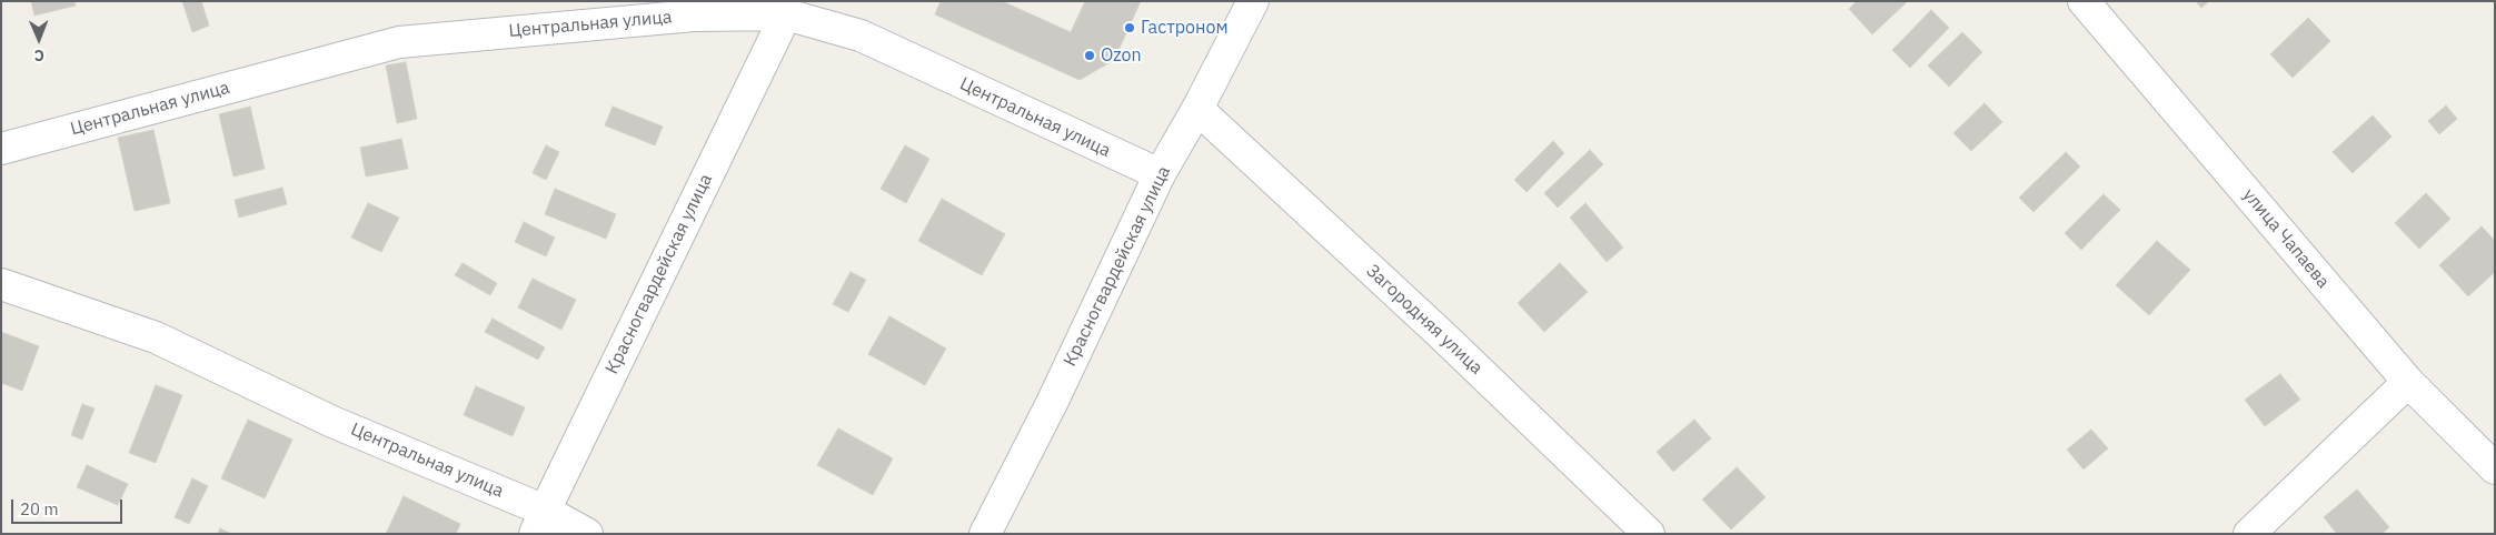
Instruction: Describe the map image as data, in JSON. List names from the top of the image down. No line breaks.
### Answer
{"streets":{"street":["Центральная улица","улица Чапаева","Красногвардейская улица","Загородняя улица"]},"crossings":[["Центральная улица","Красногвардейская улица"],["Красногвардейская улица","Загородняя улица"]],"places":["Гастроном","Ozon"],"scale_bar":"20 m","north":"bottom"}
